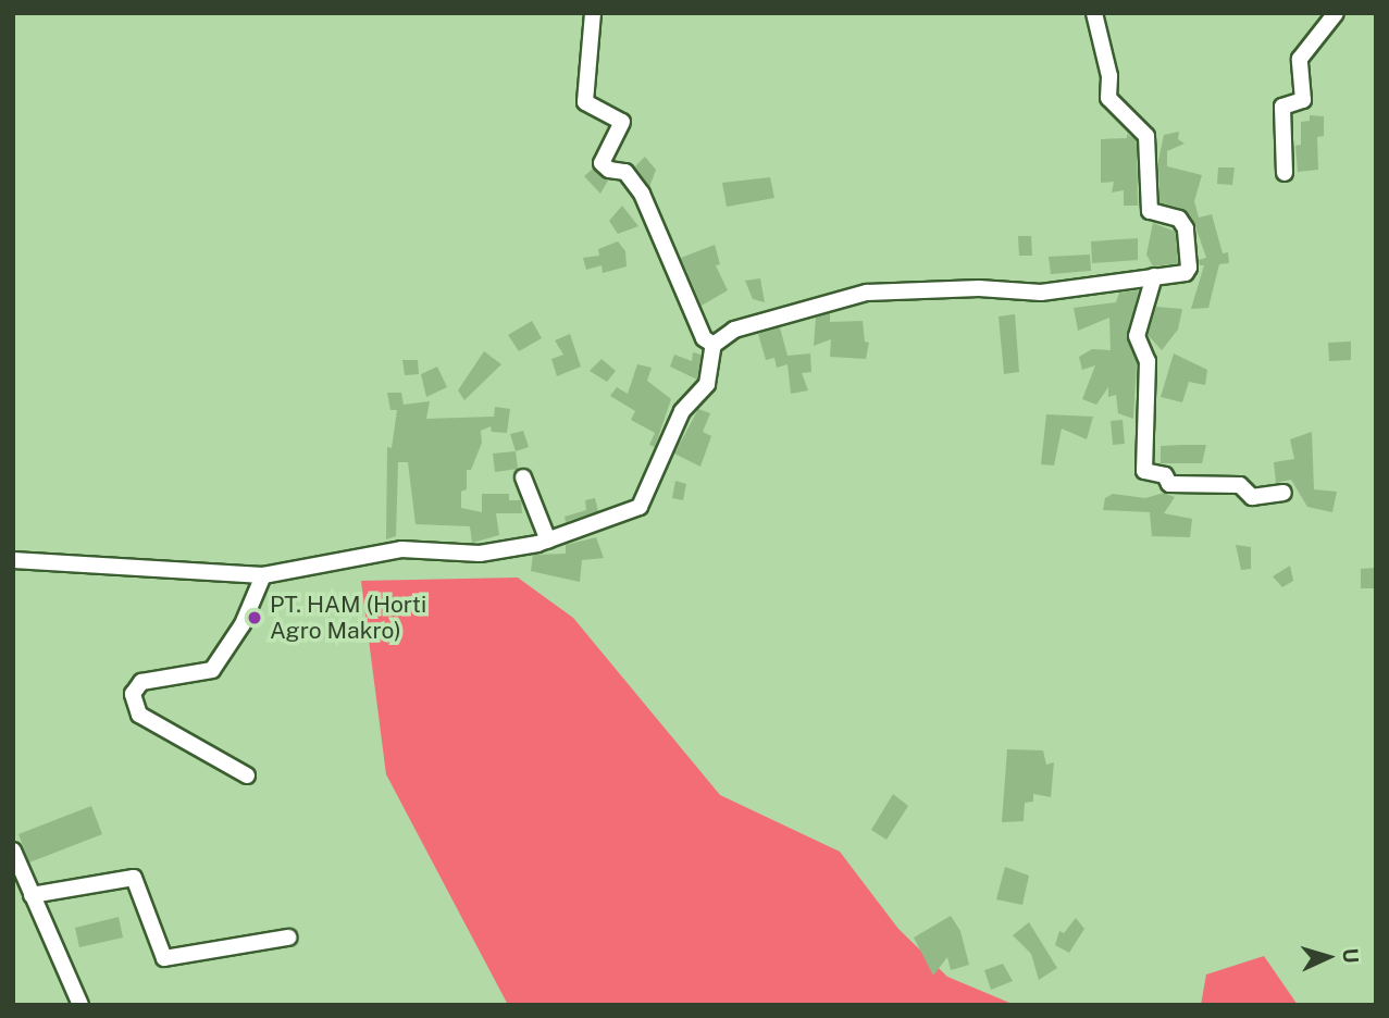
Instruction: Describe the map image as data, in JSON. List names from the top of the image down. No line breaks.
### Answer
{"places":["PT. HAM (Horti Agro Makro)"],"north":"right"}
